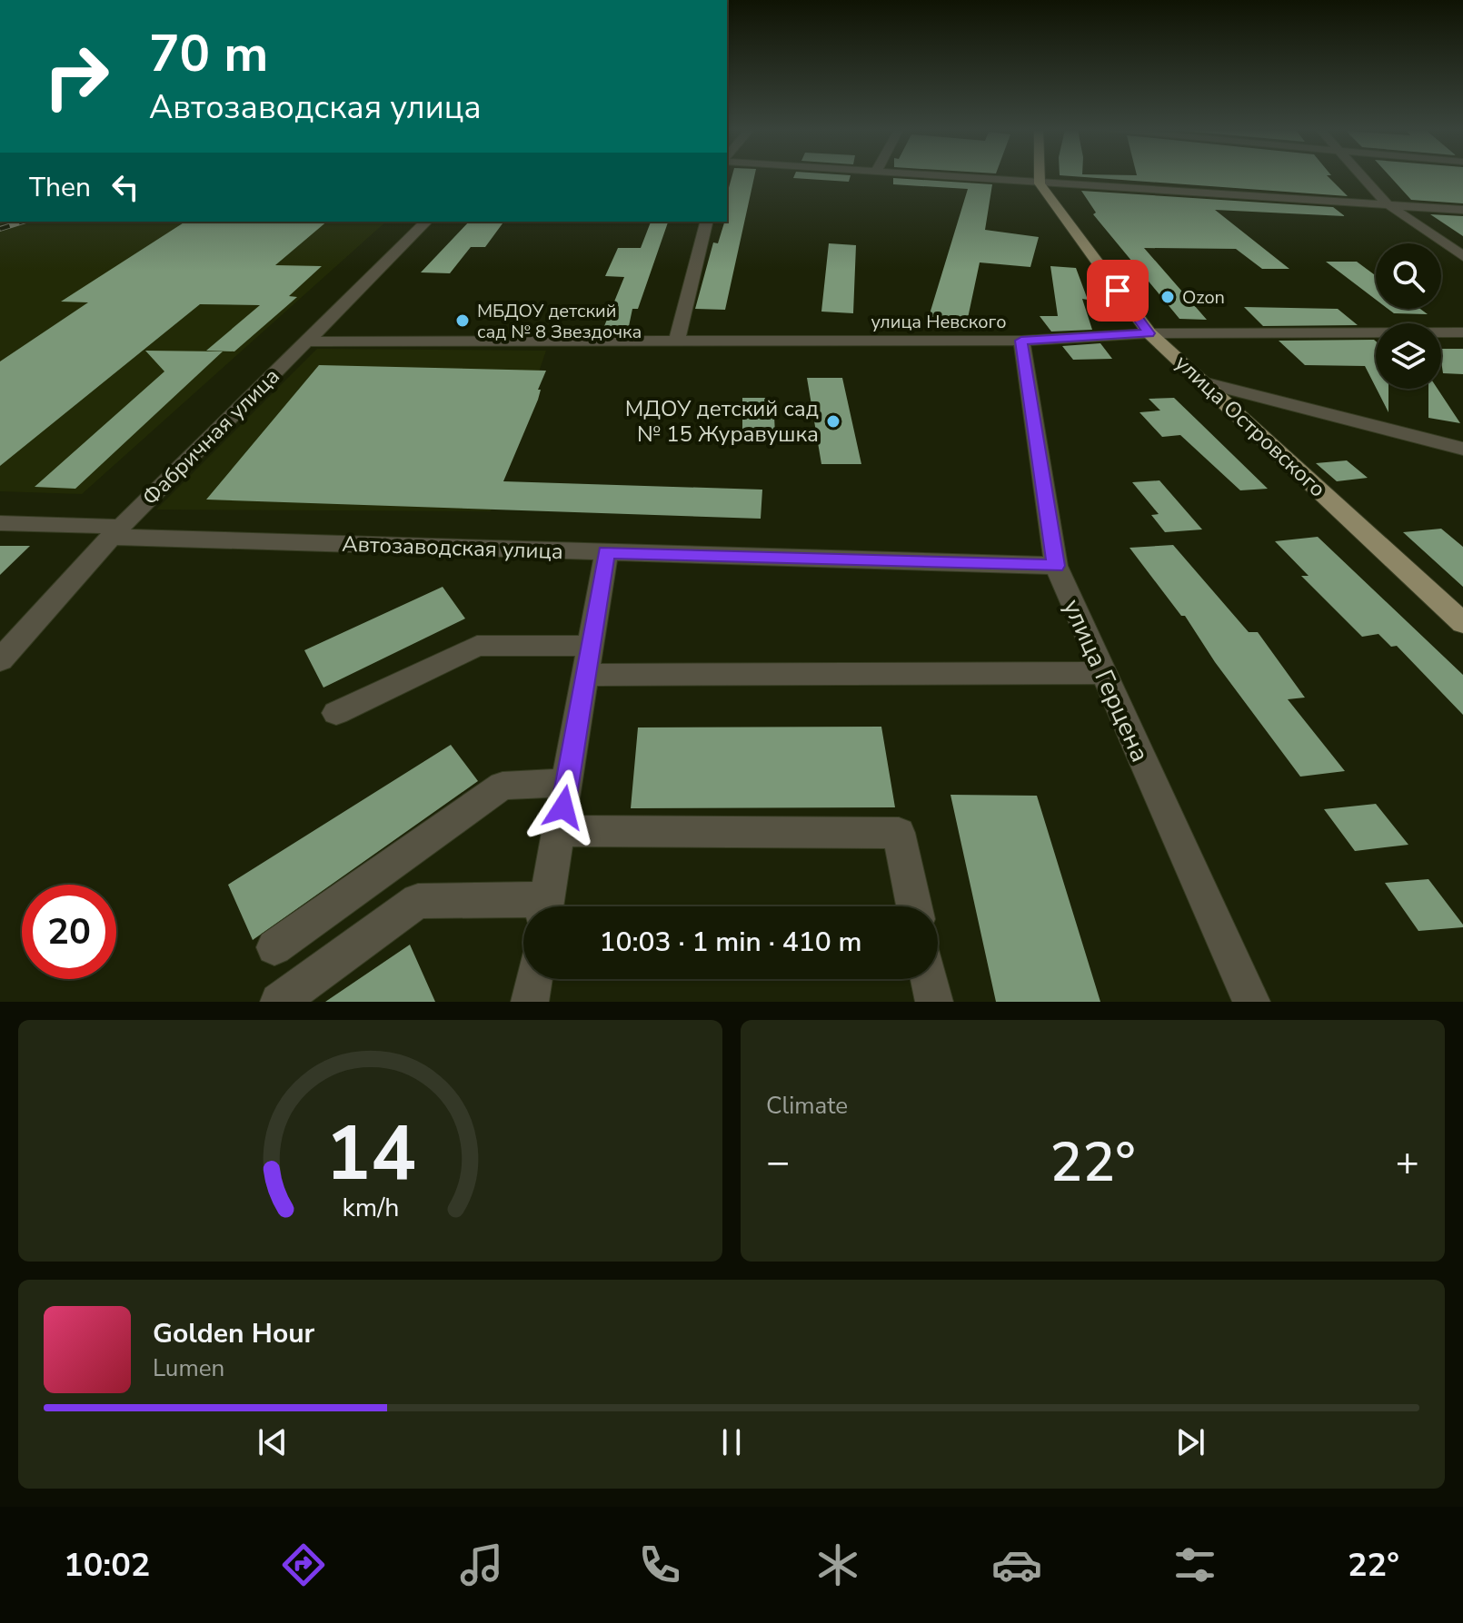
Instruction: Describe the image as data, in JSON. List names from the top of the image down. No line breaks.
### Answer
{"streets":{"main road":["улица Островского"],"street":["улица Невского","Фабричная улица","Автозаводская улица","улица Герцена"]},"crossings":[["улица Невского","улица Островского"],["улица Невского","Фабричная улица"],["улица Невского","улица Герцена"],["Фабричная улица","Автозаводская улица"],["Автозаводская улица","улица Герцена"]],"places":["Ozon","МБДОУ детский сад № 8 Звездочка","МДОУ детский сад № 15 Журавушка"],"page":{"turn":["70 m","Автозаводская улица"],"then":"Then","limit":"20","trip":"10:03 · 1 min · 410 m","tile":"Climate","heat":["−","22°","+"],"song":["Golden Hour","Lumen"],"tabs":["10:02","22°"],"gauge":["14","km/h"]}}
